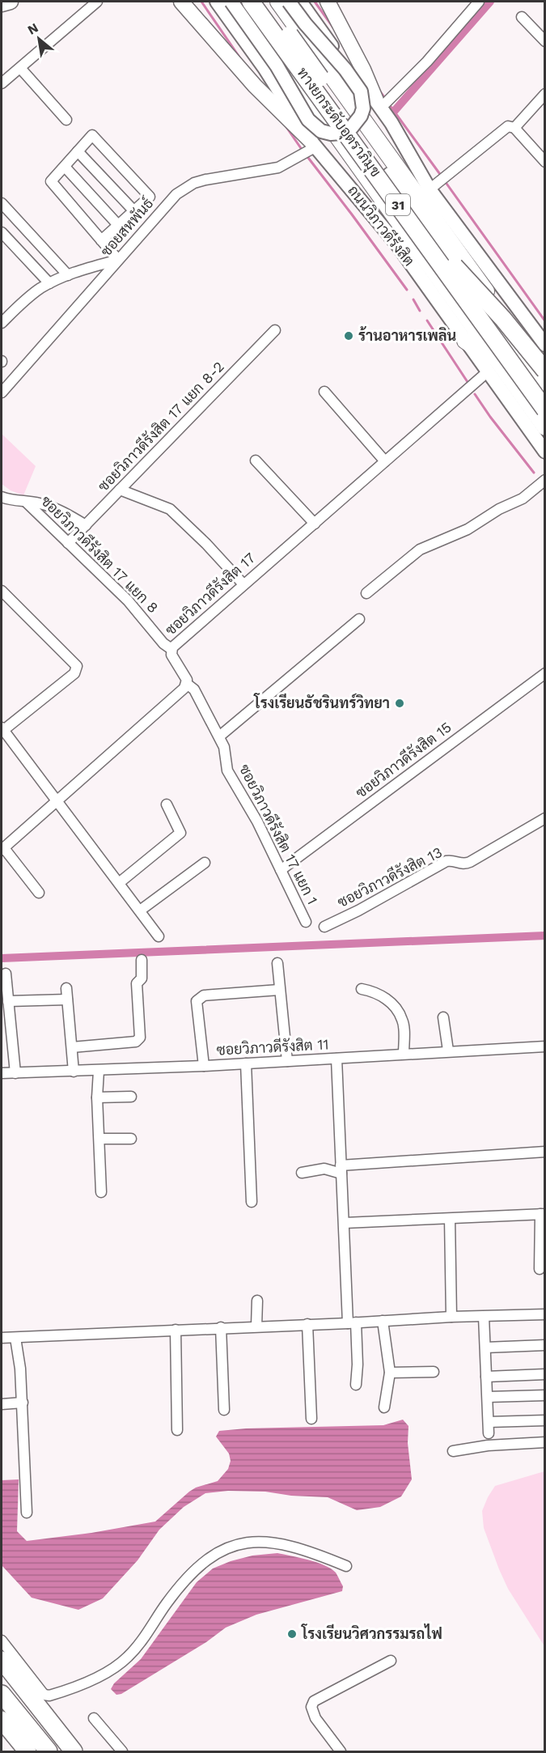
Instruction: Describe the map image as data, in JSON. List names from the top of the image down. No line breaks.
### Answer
{"streets":{"highway":["ทางยกระดับอุตราภิมุข","31","ถนนวิภาวดีรังสิต"],"street":["ซอยสหพันธ์","ซอยวิภาวดีรังสิต 17 แยก 8-2","ซอยวิภาวดีรังสิต 17 แยก 8","ซอยวิภาวดีรังสิต 17","ซอยวิภาวดีรังสิต 15","ซอยวิภาวดีรังสิต 17 แยก 1","ซอยวิภาวดีรังสิต 13","ซอยวิภาวดีรังสิต 11"]},"crossings":[["ถนนวิภาวดีรังสิต","ซอยสหพันธ์"],["ถนนวิภาวดีรังสิต","ซอยวิภาวดีรังสิต 17"],["ซอยวิภาวดีรังสิต 17 แยก 8-2","ซอยวิภาวดีรังสิต 17 แยก 8"],["ซอยวิภาวดีรังสิต 17 แยก 8","ซอยวิภาวดีรังสิต 17"],["ซอยวิภาวดีรังสิต 17","ซอยวิภาวดีรังสิต 17 แยก 1"],["ซอยวิภาวดีรังสิต 15","ซอยวิภาวดีรังสิต 17 แยก 1"]],"places":["ร้านอาหารเพลิน","โรงเรียนธัชรินทร์วิทยา","โรงเรียนวิศวกรรมรถไฟ"],"north":"top left"}
